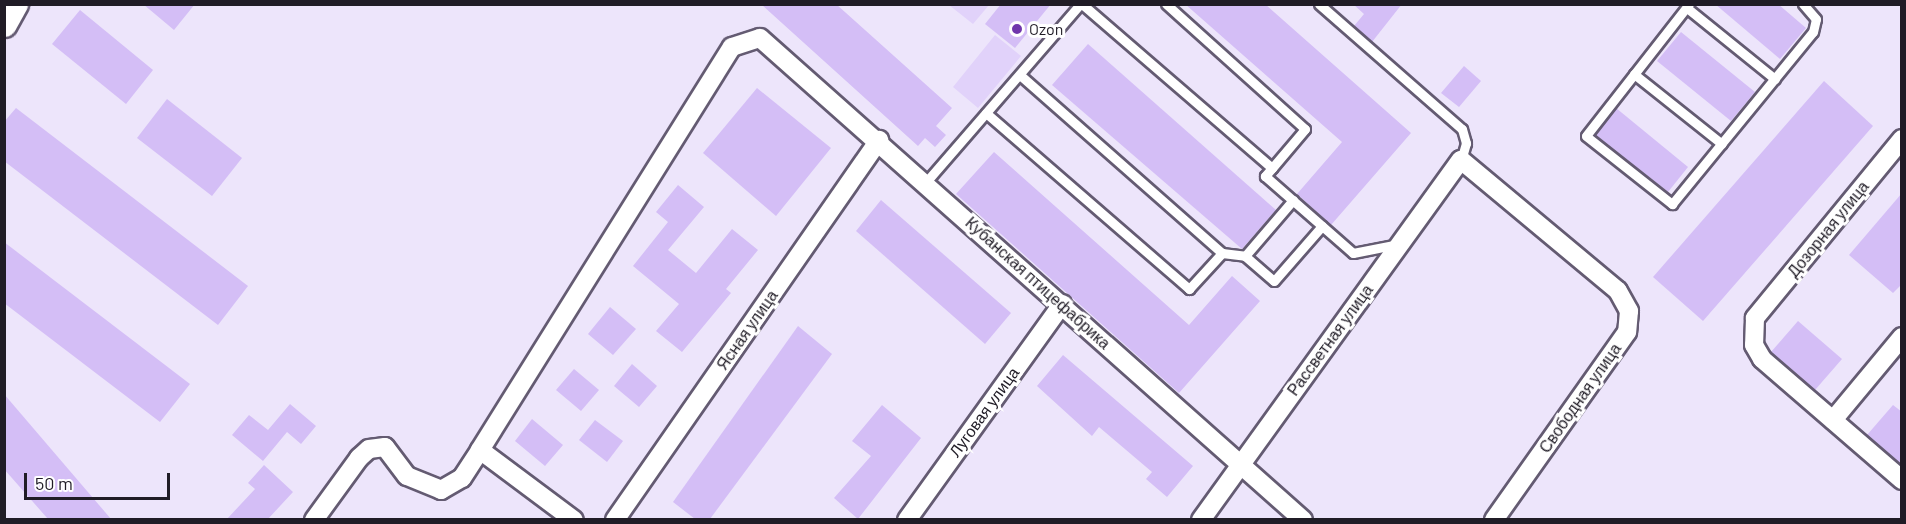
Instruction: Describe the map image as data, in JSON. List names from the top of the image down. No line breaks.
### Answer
{"streets":{"street":["Дозорная улица","Кубанская птицефабрика","Ясная улица","Рассветная улица","Свободная улица","Луговая улица"]},"crossings":[["Кубанская птицефабрика","Ясная улица"],["Кубанская птицефабрика","Рассветная улица"],["Кубанская птицефабрика","Луговая улица"],["Рассветная улица","Свободная улица"]],"places":["Ozon"],"scale_bar":"50 m"}
